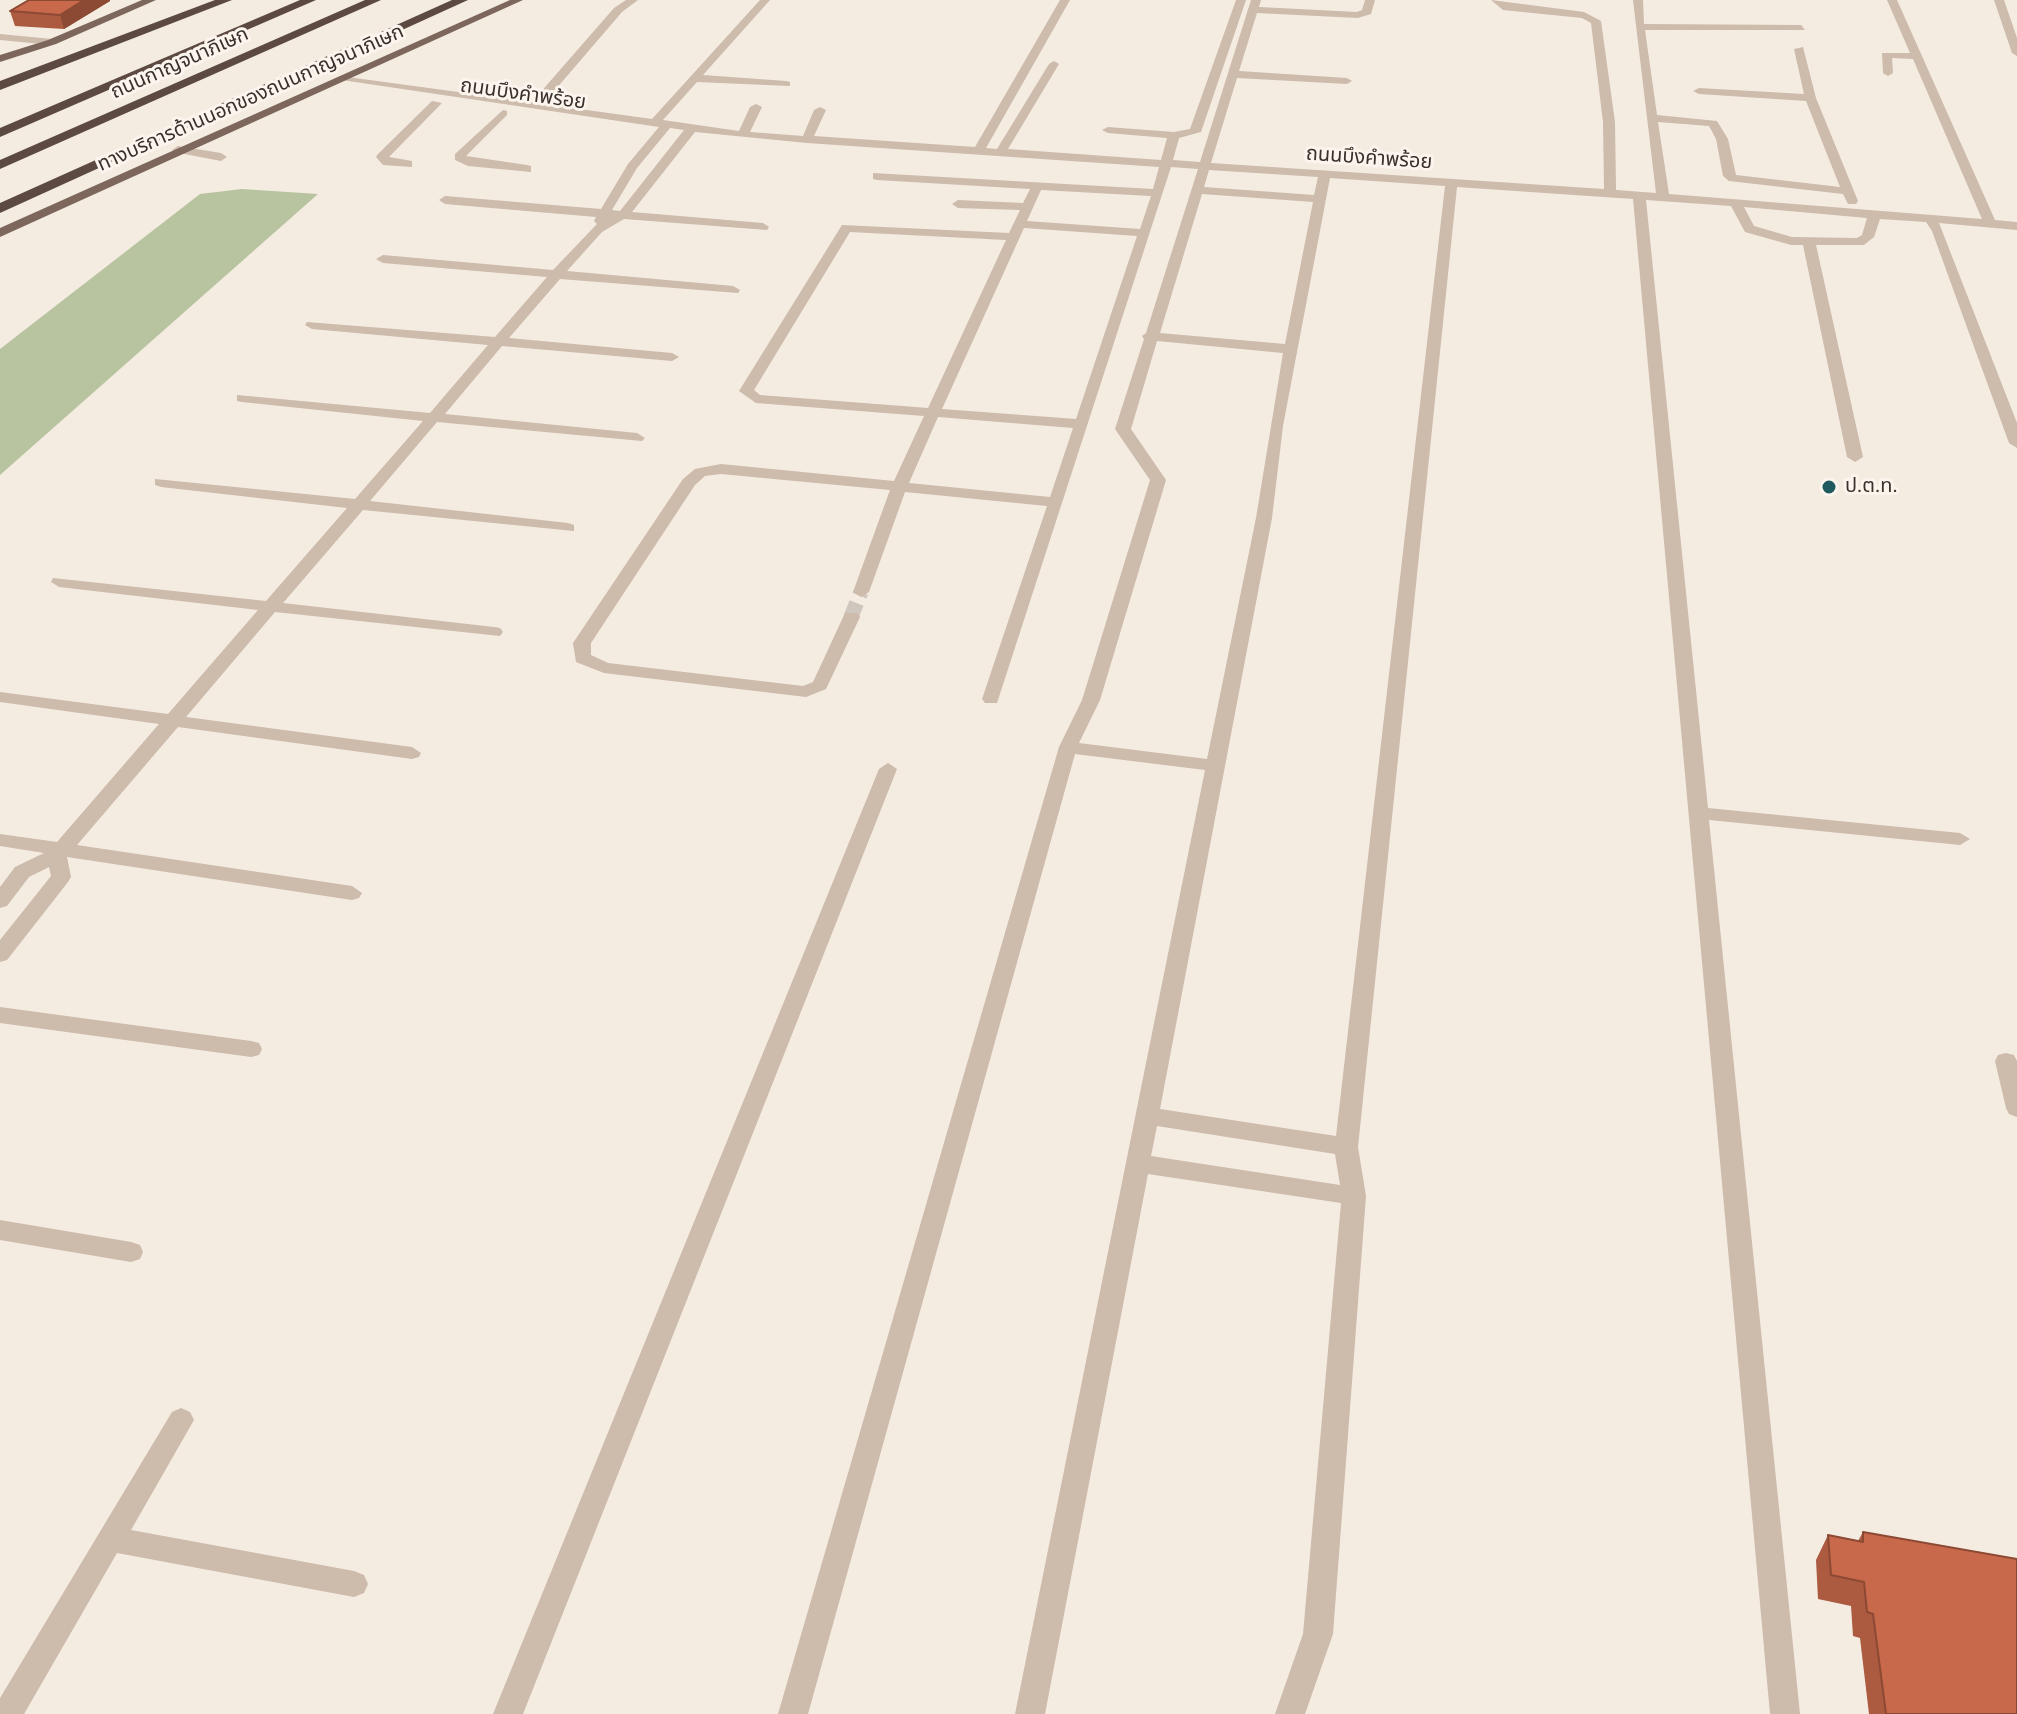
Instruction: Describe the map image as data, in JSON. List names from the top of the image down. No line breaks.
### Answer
{"streets":{"highway":["ถนนกาญจนาภิเษก"],"main road":["ทางบริการด้านนอกของถนนกาญจนาภิเษก"],"street":["ถนนบึงคำพร้อย"]},"crossings":[["ถนนบึงคำพร้อย","ทางบริการด้านนอกของถนนกาญจนาภิเษก"]],"places":["ป.ต.ท."]}
